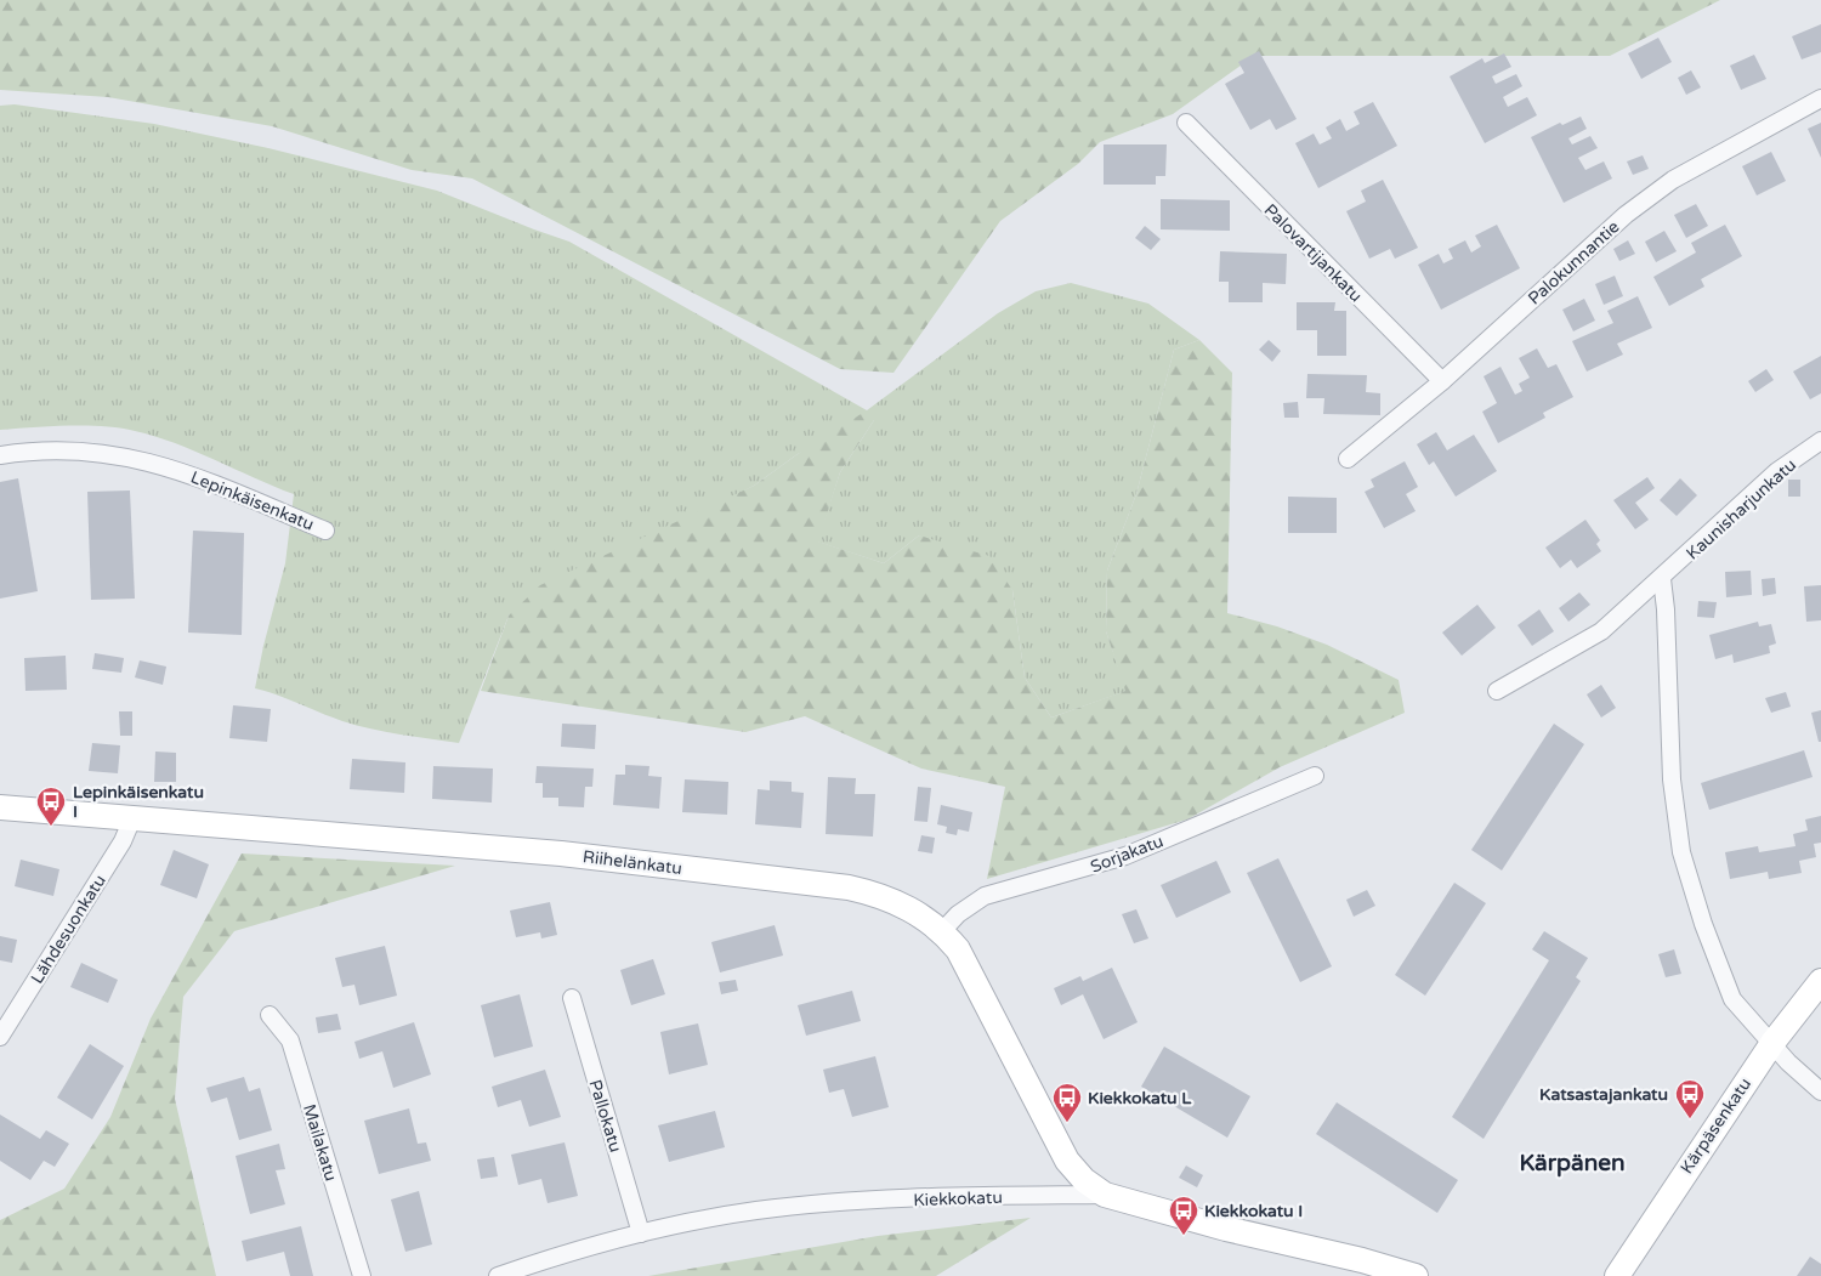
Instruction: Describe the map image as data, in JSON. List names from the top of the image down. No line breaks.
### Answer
{"streets":{"street":["Palovartijankatu","Palokunnantie","Lepinkäisenkatu","Kaunisharjunkatu","Sorjakatu","Riihelänkatu","Lähdesuonkatu","Pallokatu","Kärpäsenkatu","Mailakatu","Kiekkokatu"]},"crossings":[["Palovartijankatu","Palokunnantie"],["Sorjakatu","Riihelänkatu"],["Riihelänkatu","Lähdesuonkatu"],["Riihelänkatu","Kiekkokatu"],["Pallokatu","Kiekkokatu"]],"districts":["Kärpänen"],"places":{"bus stop":["Lepinkäisenkatu I","Katsastajankatu","Kiekkokatu L","Kiekkokatu I"]}}
